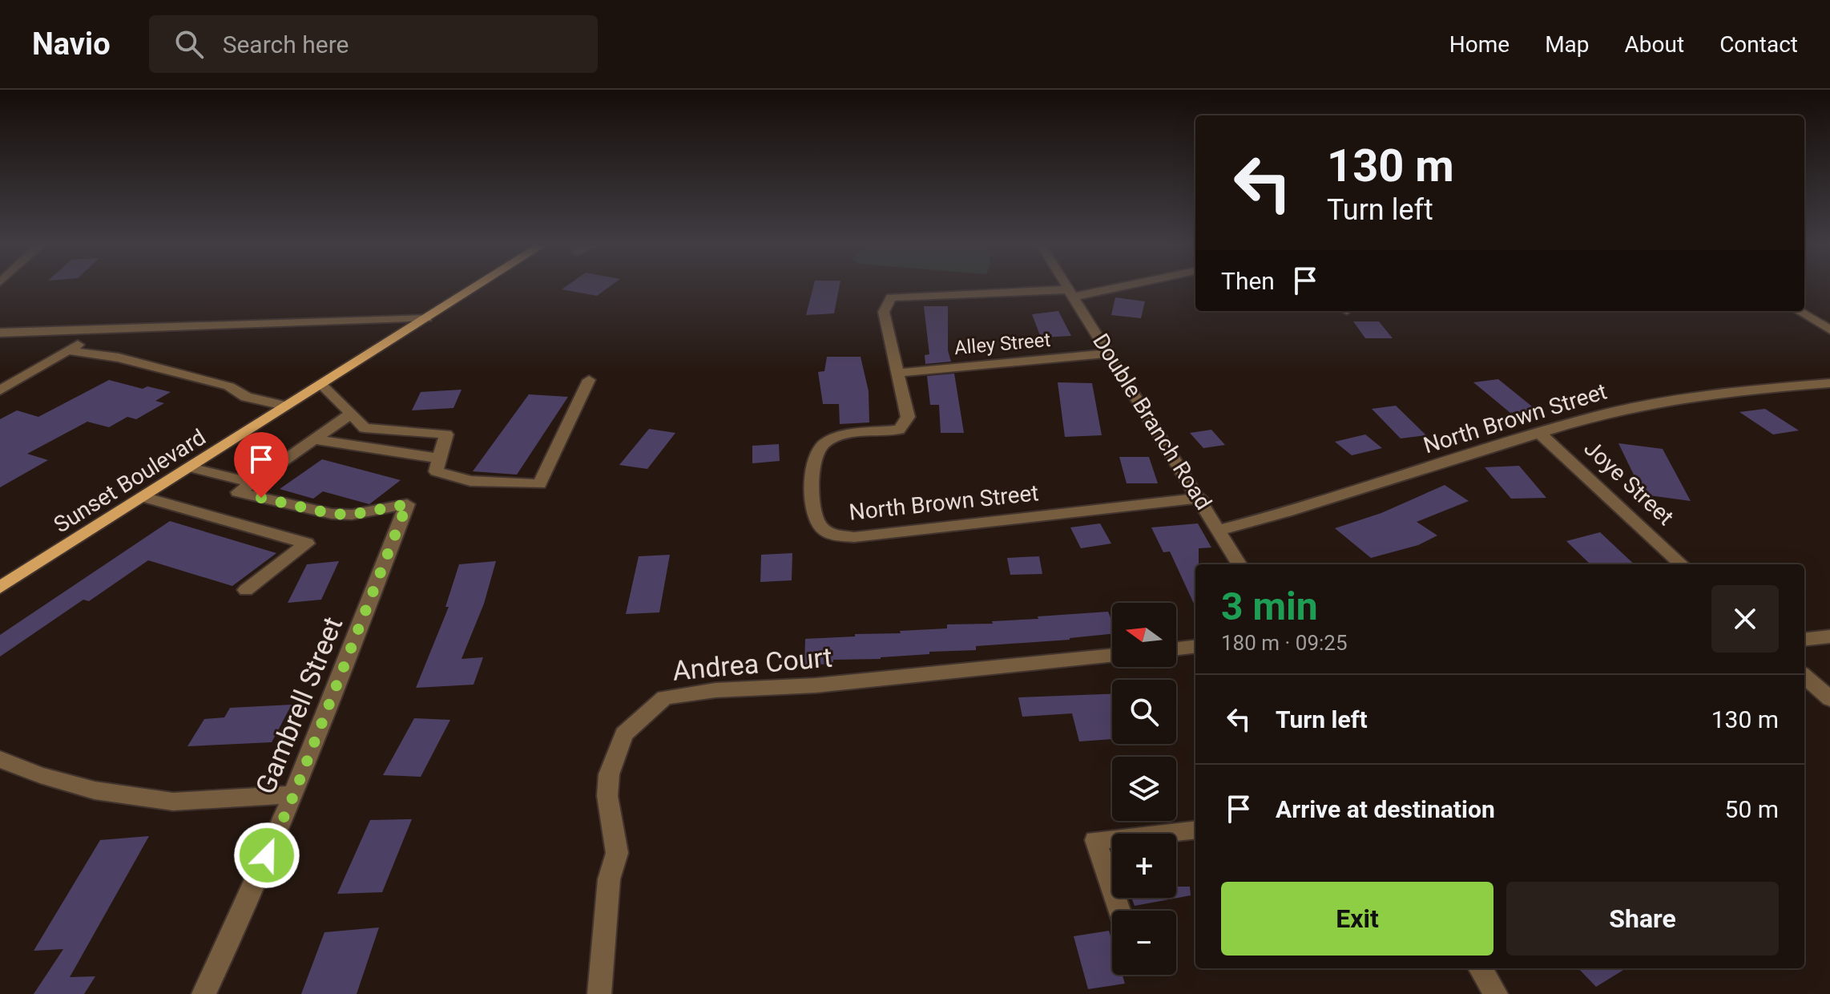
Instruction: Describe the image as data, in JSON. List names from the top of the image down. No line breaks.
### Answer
{"streets":{"main road":["Sunset Boulevard"],"street":["Alley Street","North Brown Street","Double Branch Road","Joye Street","Andrea Court","Gambrell Street"]},"crossings":[["Alley Street","North Brown Street"],["Alley Street","Double Branch Road"],["North Brown Street","Double Branch Road"],["North Brown Street","Joye Street"]],"north":"left","page":{"header":"Navio","search":"Search here","nav":["Home","Map","About","Contact"],"turn":["130 m","Turn left"],"then":"Then","heading":["3 min","180 m · 09:25"],"map_buttons":["+","−"],"list":[{"name":"Turn left","value":"130 m"},{"name":"Arrive at destination","value":"50 m"}],"buttons":["Exit","Share"]}}
